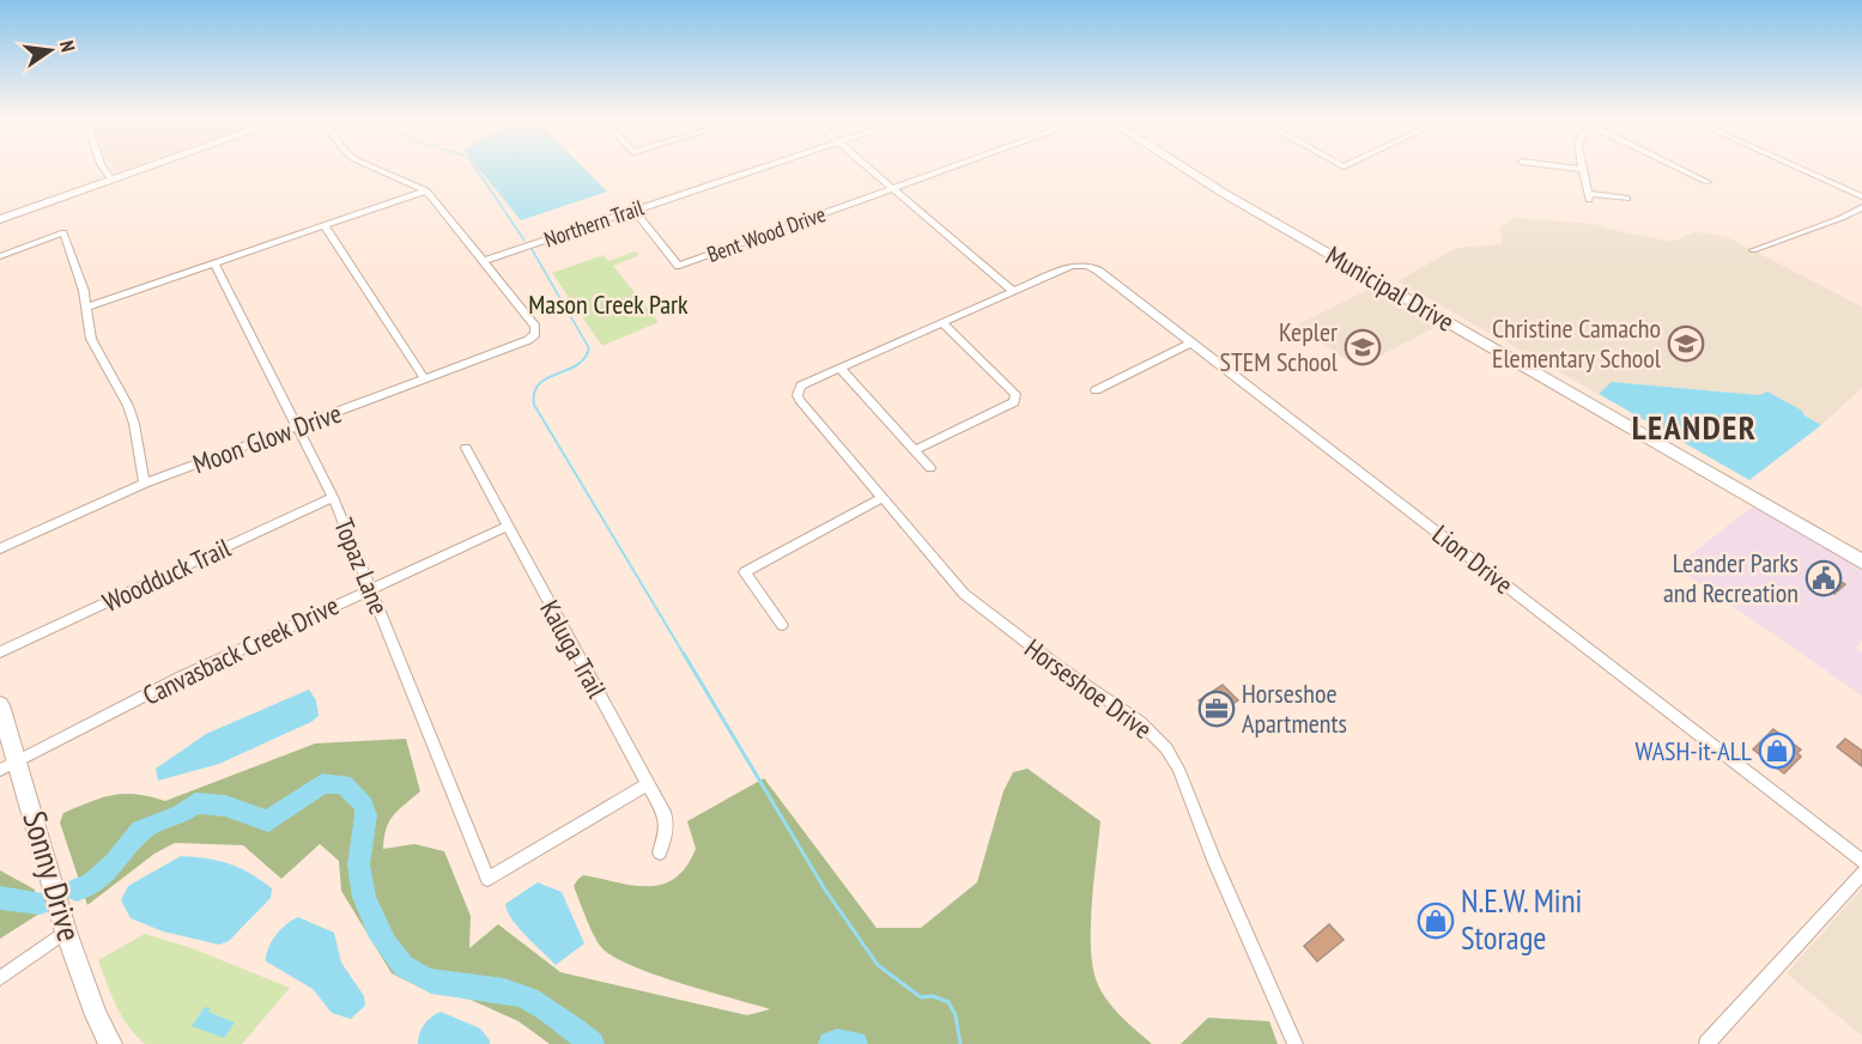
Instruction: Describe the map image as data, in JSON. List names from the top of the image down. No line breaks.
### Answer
{"streets":{"street":["Northern Trail","Bent Wood Drive","Municipal Drive","Moon Glow Drive","Lion Drive","Topaz Lane","Woodduck Trail","Kaluga Trail","Canvasback Creek Drive","Horseshoe Drive","Sonny Drive"]},"crossings":[["Northern Trail","Bent Wood Drive"],["Northern Trail","Moon Glow Drive"],["Moon Glow Drive","Topaz Lane"],["Topaz Lane","Woodduck Trail"],["Topaz Lane","Kaluga Trail"],["Topaz Lane","Canvasback Creek Drive"],["Kaluga Trail","Canvasback Creek Drive"],["Canvasback Creek Drive","Sonny Drive"]],"districts":["LEANDER"],"parks":["Mason Creek Park"],"places":{"school or university":["Christine Camacho Elementary School","Kepler STEM School"],"public building":["Leander Parks and Recreation"],"office":["Horseshoe Apartments"],"shop":["WASH-it-ALL","N.E.W. Mini Storage"]},"north":"right"}
